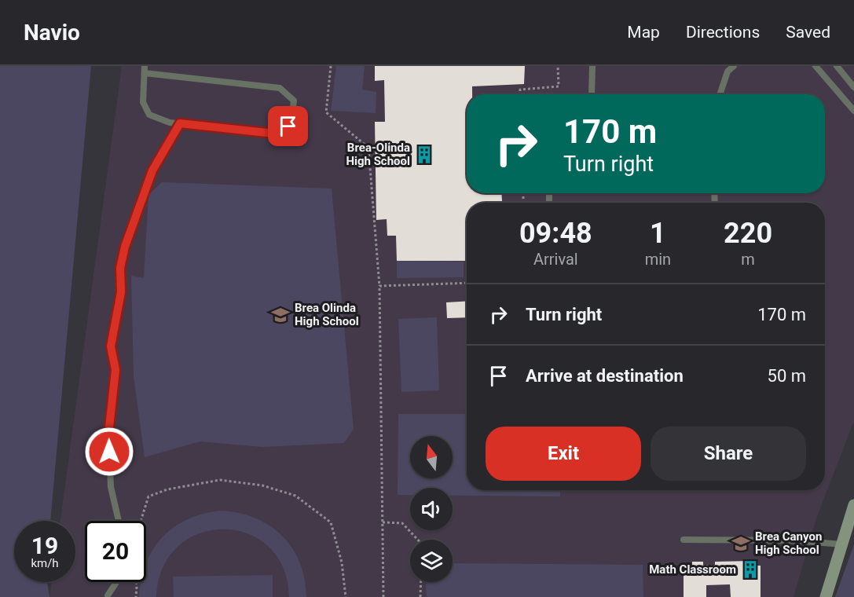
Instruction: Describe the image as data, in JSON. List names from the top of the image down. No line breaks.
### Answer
{"places":{"building":["Brea-Olinda High School","Math Classroom"],"school or university":["Brea Olinda High School","Brea Canyon High School"]},"north":"top","page":{"header":"Navio","nav":["Map","Directions","Saved"],"turn":["170 m","Turn right"],"eta":["09:48","Arrival","1","min","220","m"],"list":[{"name":"Turn right","value":"170 m"},{"name":"Arrive at destination","value":"50 m"}],"buttons":["Exit","Share"],"speed":"19 km/h","limit":"20"}}
